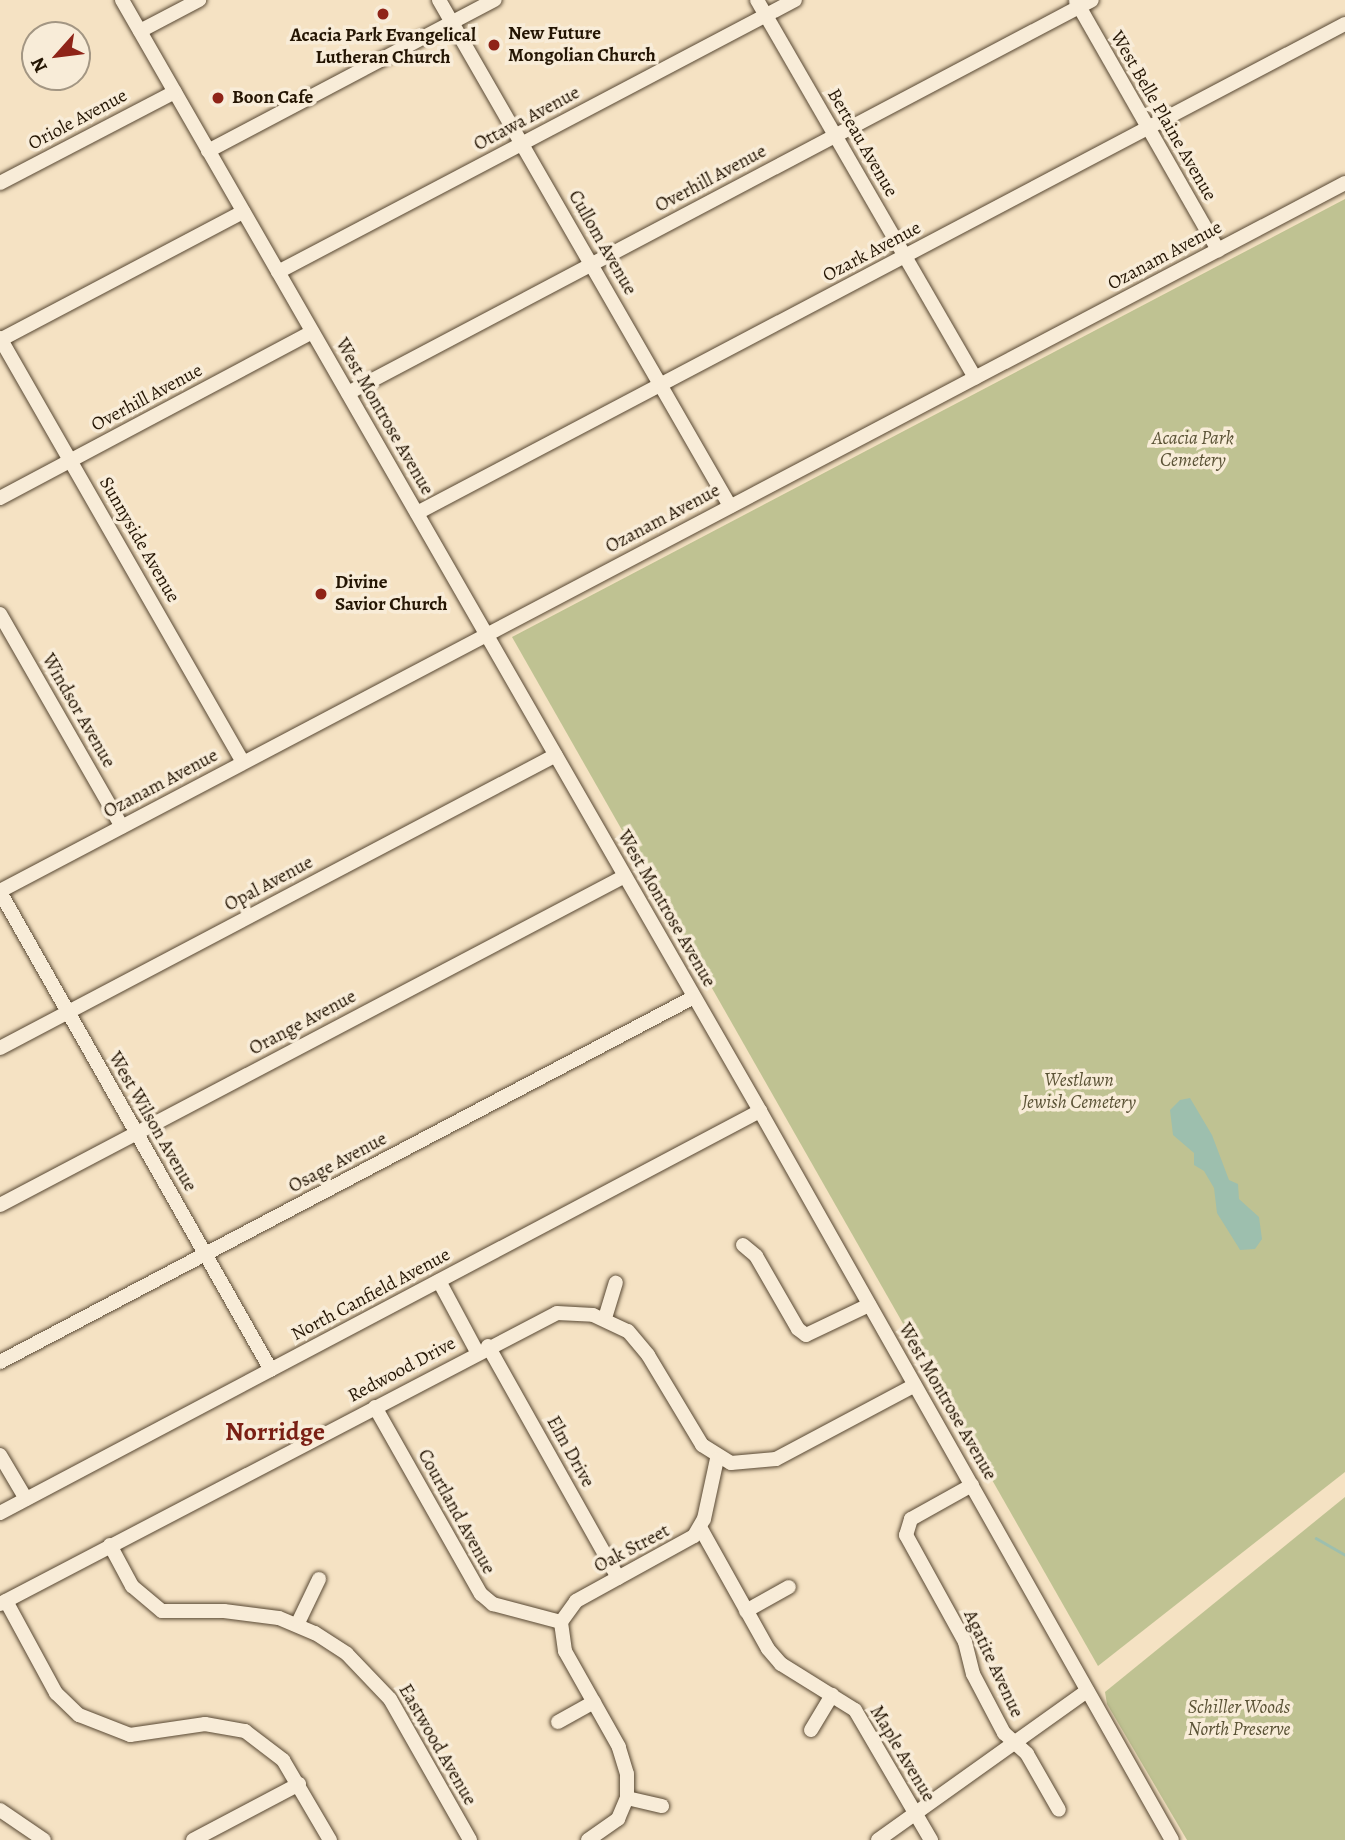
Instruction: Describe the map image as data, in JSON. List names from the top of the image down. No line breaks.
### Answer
{"streets":{"street":["West Belle Plaine Avenue","Ottawa Avenue","Oriole Avenue","Berteau Avenue","Overhill Avenue","Cullom Avenue","Ozark Avenue","Ozanam Avenue","West Montrose Avenue","Sunnyside Avenue","Windsor Avenue","Opal Avenue","Orange Avenue","West Wilson Avenue","Osage Avenue","North Canfield Avenue","Redwood Drive","Elm Drive","Courtland Avenue","Oak Street","Agatite Avenue","Eastwood Avenue","Maple Avenue"]},"crossings":[["West Belle Plaine Avenue","Overhill Avenue"],["West Belle Plaine Avenue","Ozark Avenue"],["West Belle Plaine Avenue","Ozanam Avenue"],["Ottawa Avenue","Berteau Avenue"],["Ottawa Avenue","Cullom Avenue"],["Ottawa Avenue","West Montrose Avenue"],["Oriole Avenue","West Montrose Avenue"],["Berteau Avenue","Overhill Avenue"],["Berteau Avenue","Ozark Avenue"],["Berteau Avenue","Ozanam Avenue"],["Overhill Avenue","Cullom Avenue"],["Overhill Avenue","West Montrose Avenue"],["Overhill Avenue","Sunnyside Avenue"],["Cullom Avenue","Ozark Avenue"],["Cullom Avenue","Ozanam Avenue"],["Ozark Avenue","West Montrose Avenue"],["Ozanam Avenue","West Montrose Avenue"],["Ozanam Avenue","Sunnyside Avenue"],["Ozanam Avenue","Windsor Avenue"],["Ozanam Avenue","West Wilson Avenue"],["West Montrose Avenue","Opal Avenue"],["West Montrose Avenue","Orange Avenue"],["West Montrose Avenue","Osage Avenue"],["West Montrose Avenue","North Canfield Avenue"],["West Montrose Avenue","Agatite Avenue"],["Opal Avenue","West Wilson Avenue"],["Orange Avenue","West Wilson Avenue"],["West Wilson Avenue","Osage Avenue"],["West Wilson Avenue","North Canfield Avenue"],["North Canfield Avenue","Elm Drive"],["Redwood Drive","Elm Drive"],["Redwood Drive","Courtland Avenue"],["Redwood Drive","Eastwood Avenue"],["Elm Drive","Oak Street"],["Courtland Avenue","Oak Street"],["Oak Street","Maple Avenue"]],"districts":["Norridge"],"parks":["Acacia Park Cemetery","Westlawn Jewish Cemetery","Schiller Woods North Preserve"],"places":["Acacia Park Evangelical Lutheran Church","New Future Mongolian Church","Boon Cafe","Divine Savior Church"],"north":"bottom left"}
